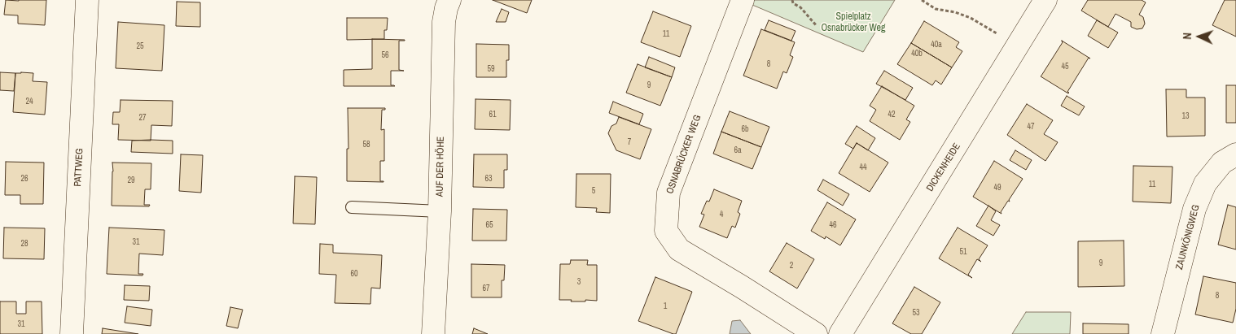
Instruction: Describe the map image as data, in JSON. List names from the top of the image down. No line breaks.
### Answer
{"streets":{"street":["OSNABRÜCKER WEG","AUF DER HÖHE","PATTWEG","DICKENHEIDE","ZAUNKÖNIGWEG"]},"parks":["Spielplatz Osnabrücker Weg"],"house_numbers":["11","40a","25","40b","56","8","45","59","9","24","61","42","13","27","47","6b","7","58","6a","44","26","63","29","11","49","5","4","65","46","31","28","51","9","2","60","3","67","8","1","53","31"],"north":"left"}
